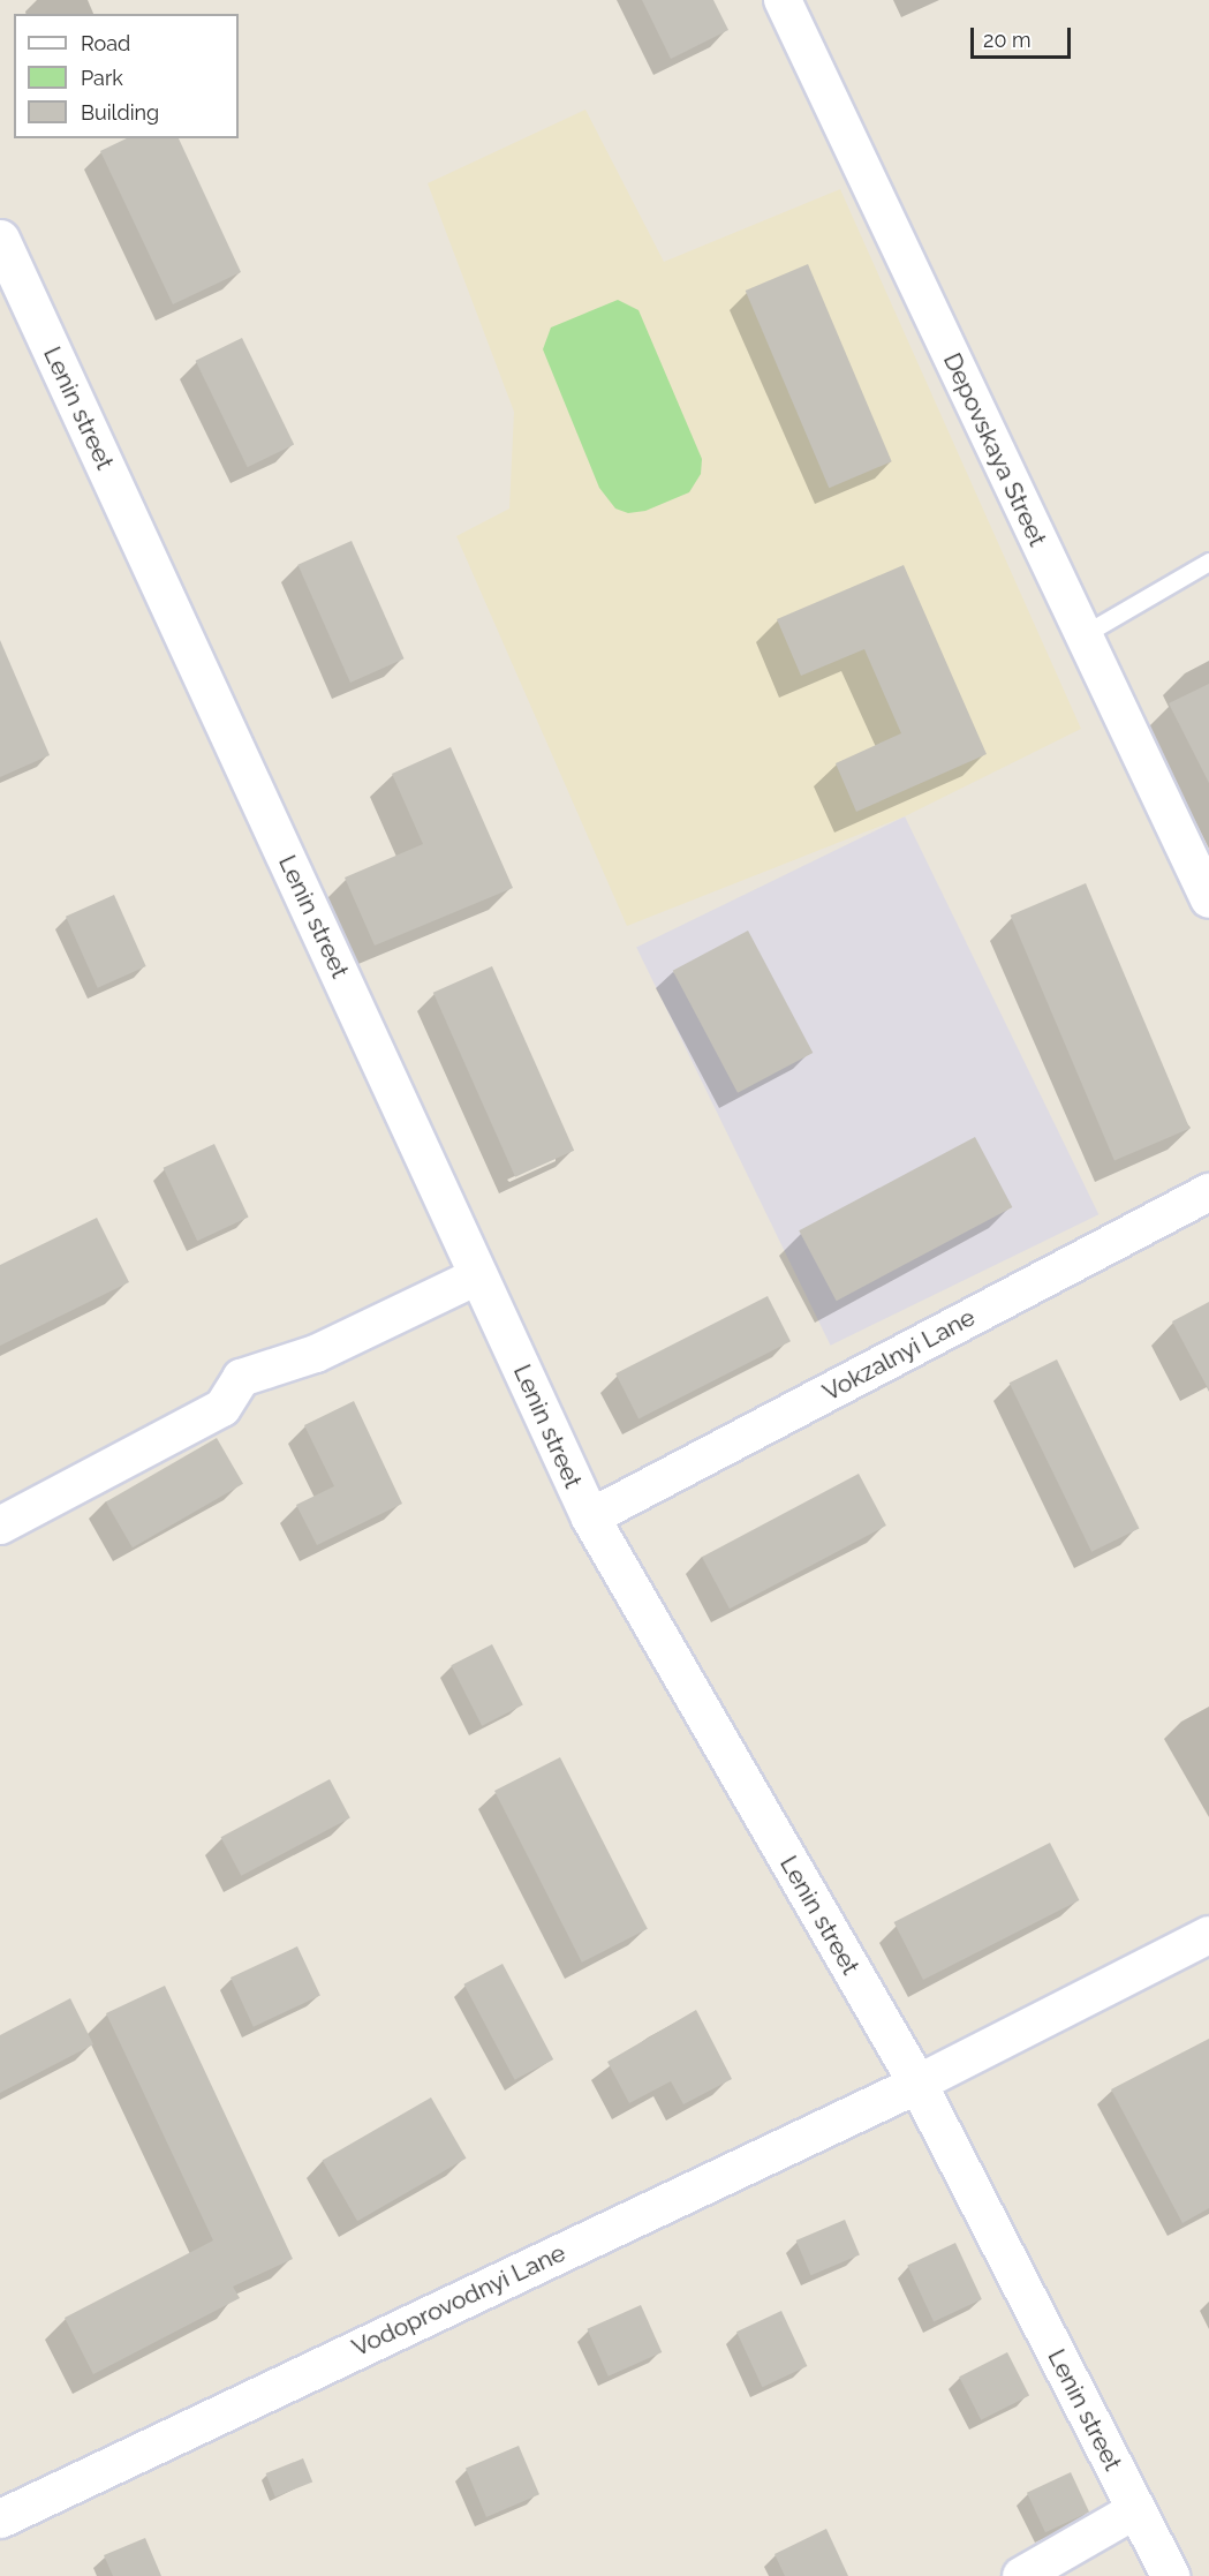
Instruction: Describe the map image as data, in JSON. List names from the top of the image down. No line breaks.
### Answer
{"streets":{"main road":["Lenin street","Vodoprovodnyi Lane"],"street":["Depovskaya Street","Vokzalnyi Lane"]},"crossings":[["Lenin street","Vokzalnyi Lane"],["Lenin street","Vodoprovodnyi Lane"]],"legend":["Road","Park","Building"],"scale_bar":"20 m"}
